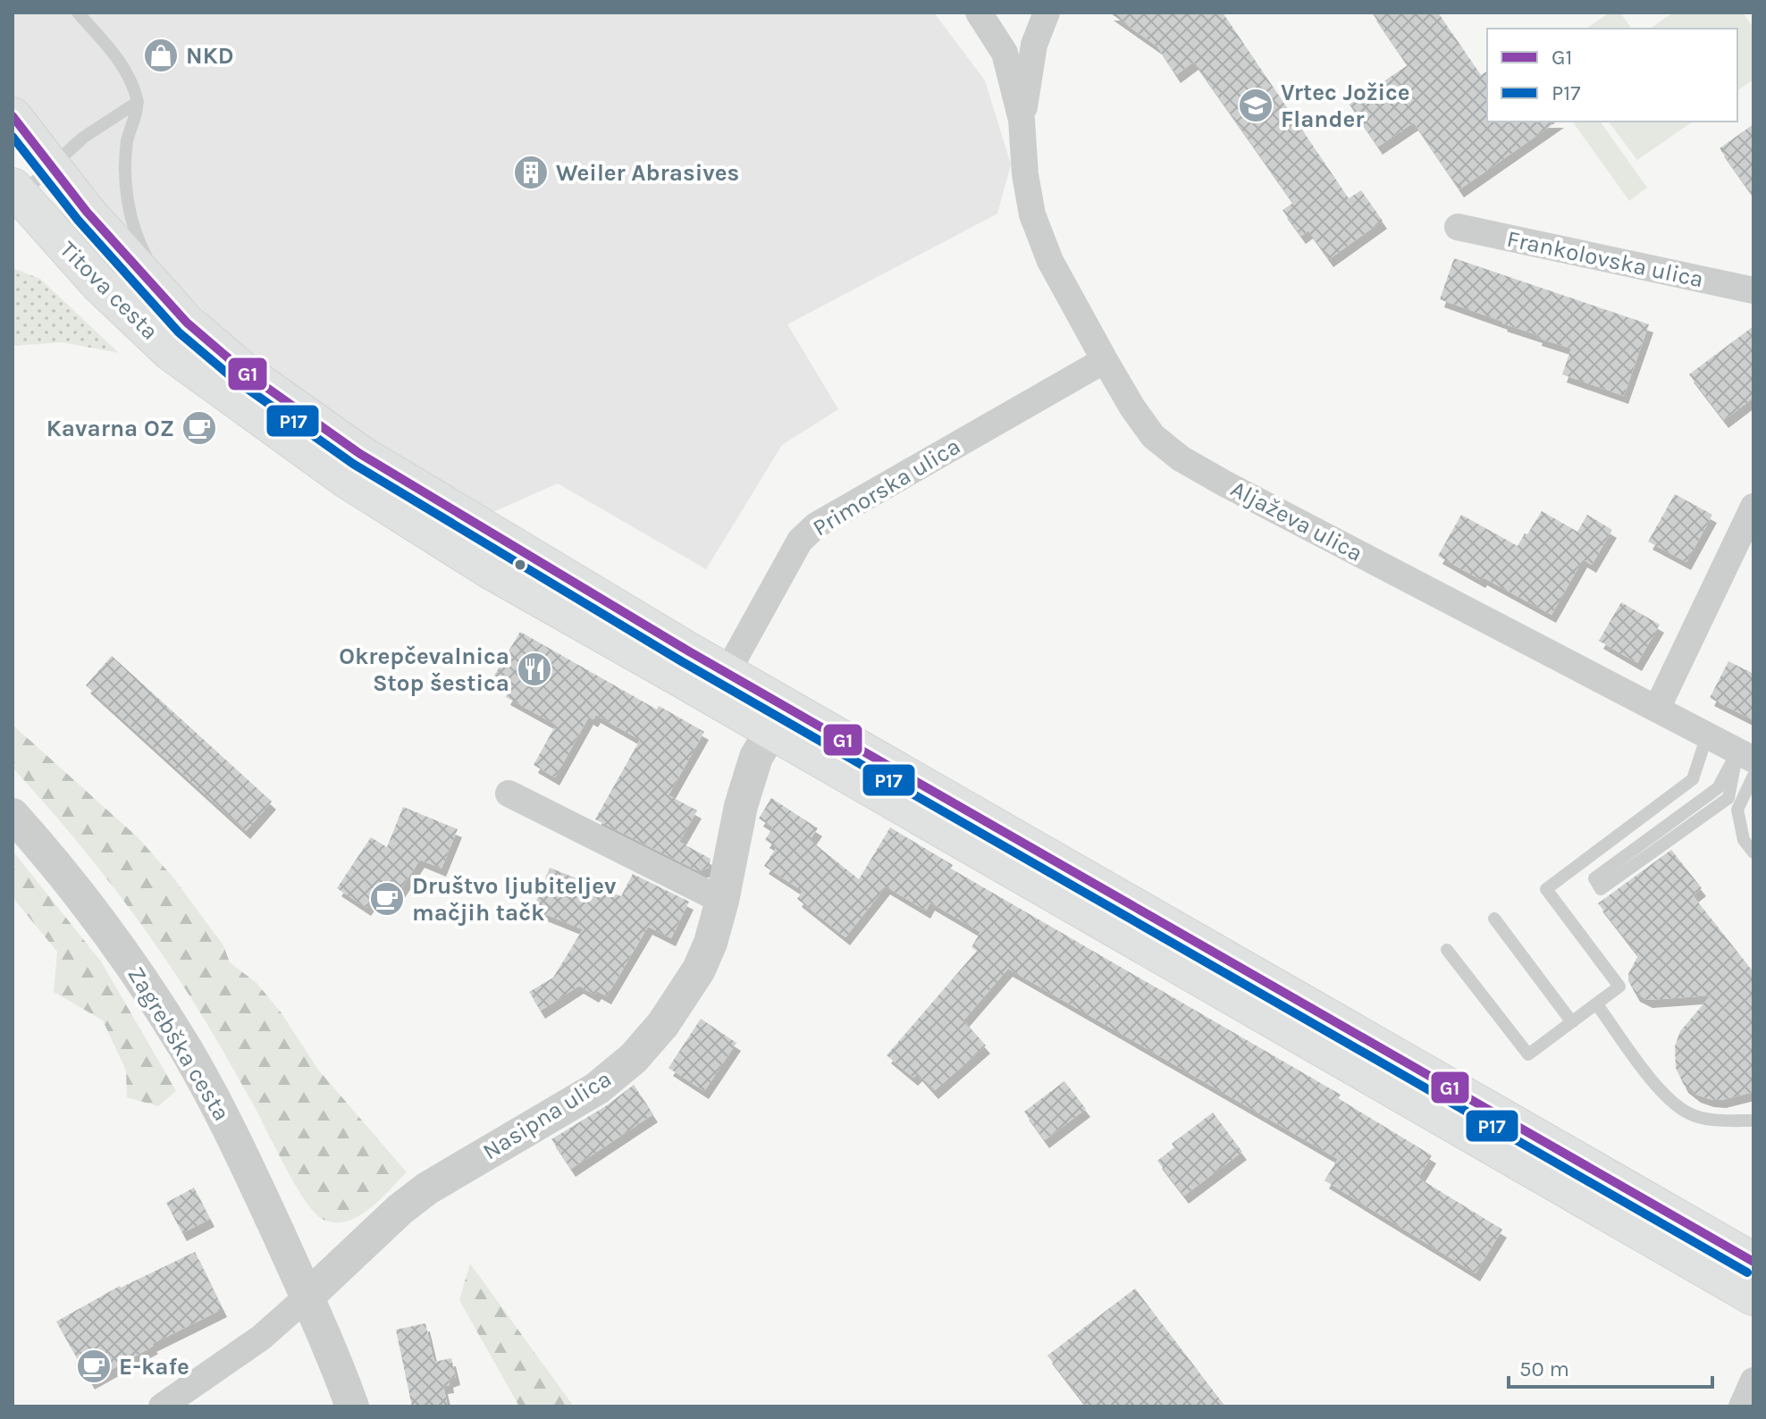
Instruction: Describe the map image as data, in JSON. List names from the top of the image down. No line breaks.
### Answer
{"streets":{"main road":["Titova cesta"],"street":["Frankolovska ulica","Primorska ulica","Aljaževa ulica","Zagrebška cesta","Nasipna ulica"]},"crossings":[["Titova cesta","Primorska ulica"],["Titova cesta","Nasipna ulica"],["Primorska ulica","Aljaževa ulica"],["Zagrebška cesta","Nasipna ulica"]],"places":{"shop":["NKD"],"school or university":["Vrtec Jožice Flander"],"building":["Weiler Abrasives"],"cafe":["Kavarna OZ","Društvo ljubiteljev mačjih tačk","E-kafe"],"restaurant":["Okrepčevalnica Stop šestica"]},"lines":["transit line G1","transit line P17"],"legend":["G1","P17"],"scale_bar":"50 m"}
